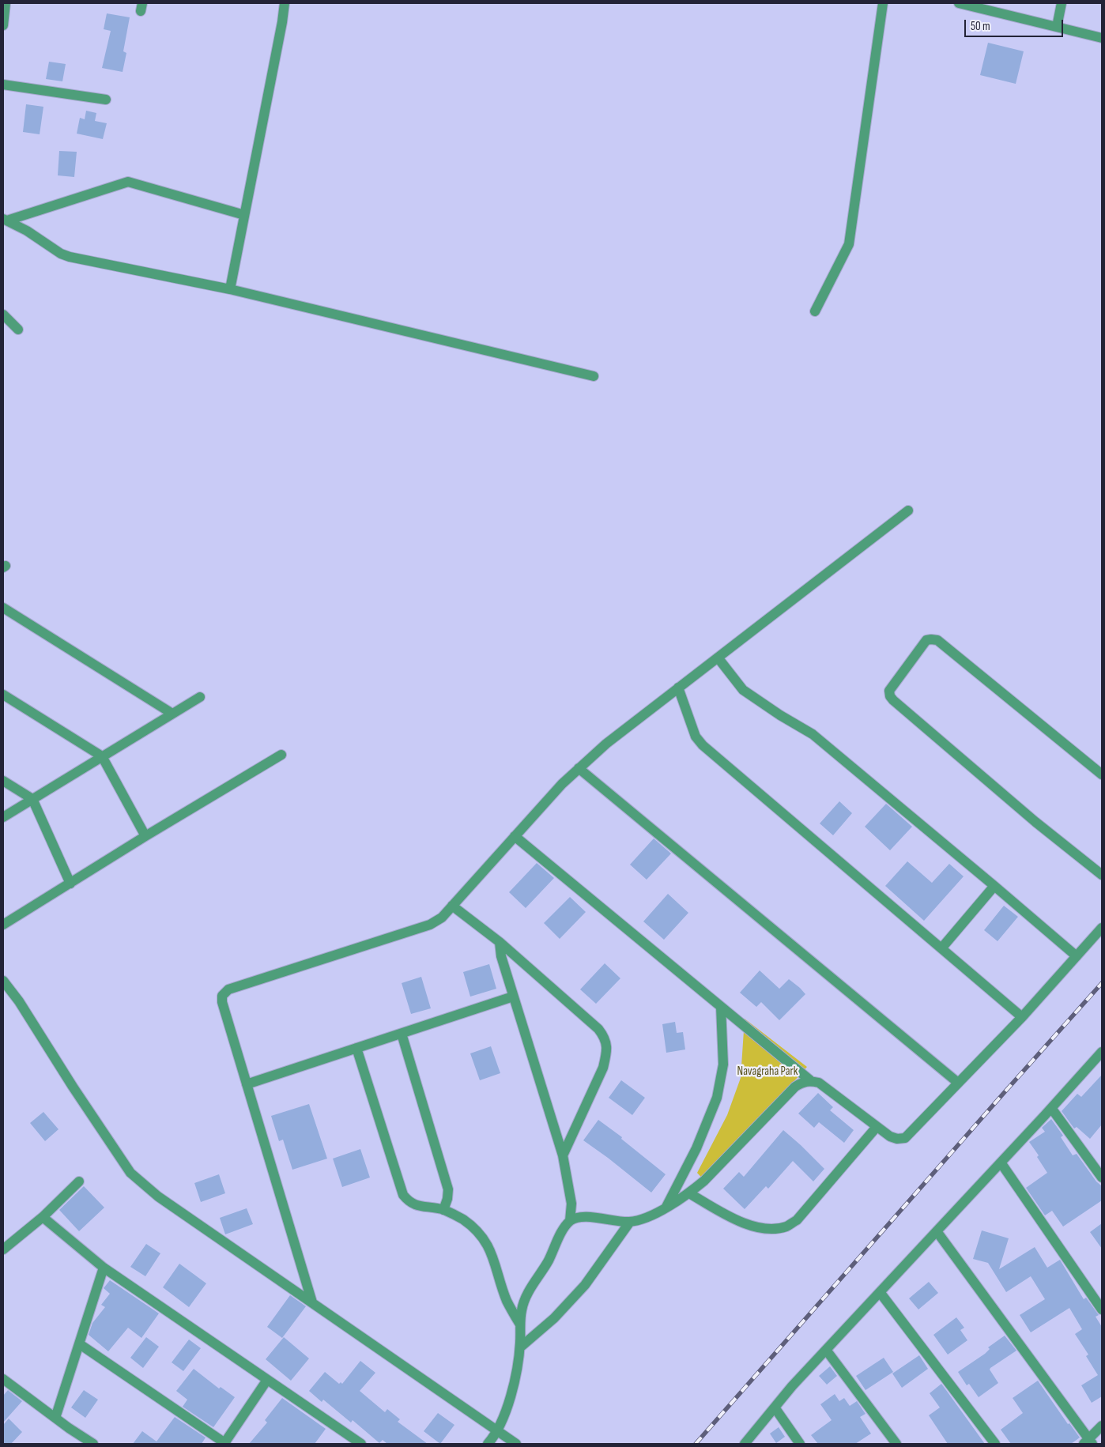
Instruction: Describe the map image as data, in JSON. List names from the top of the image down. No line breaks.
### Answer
{"parks":["Navagraha Park"],"scale_bar":"50 m"}
